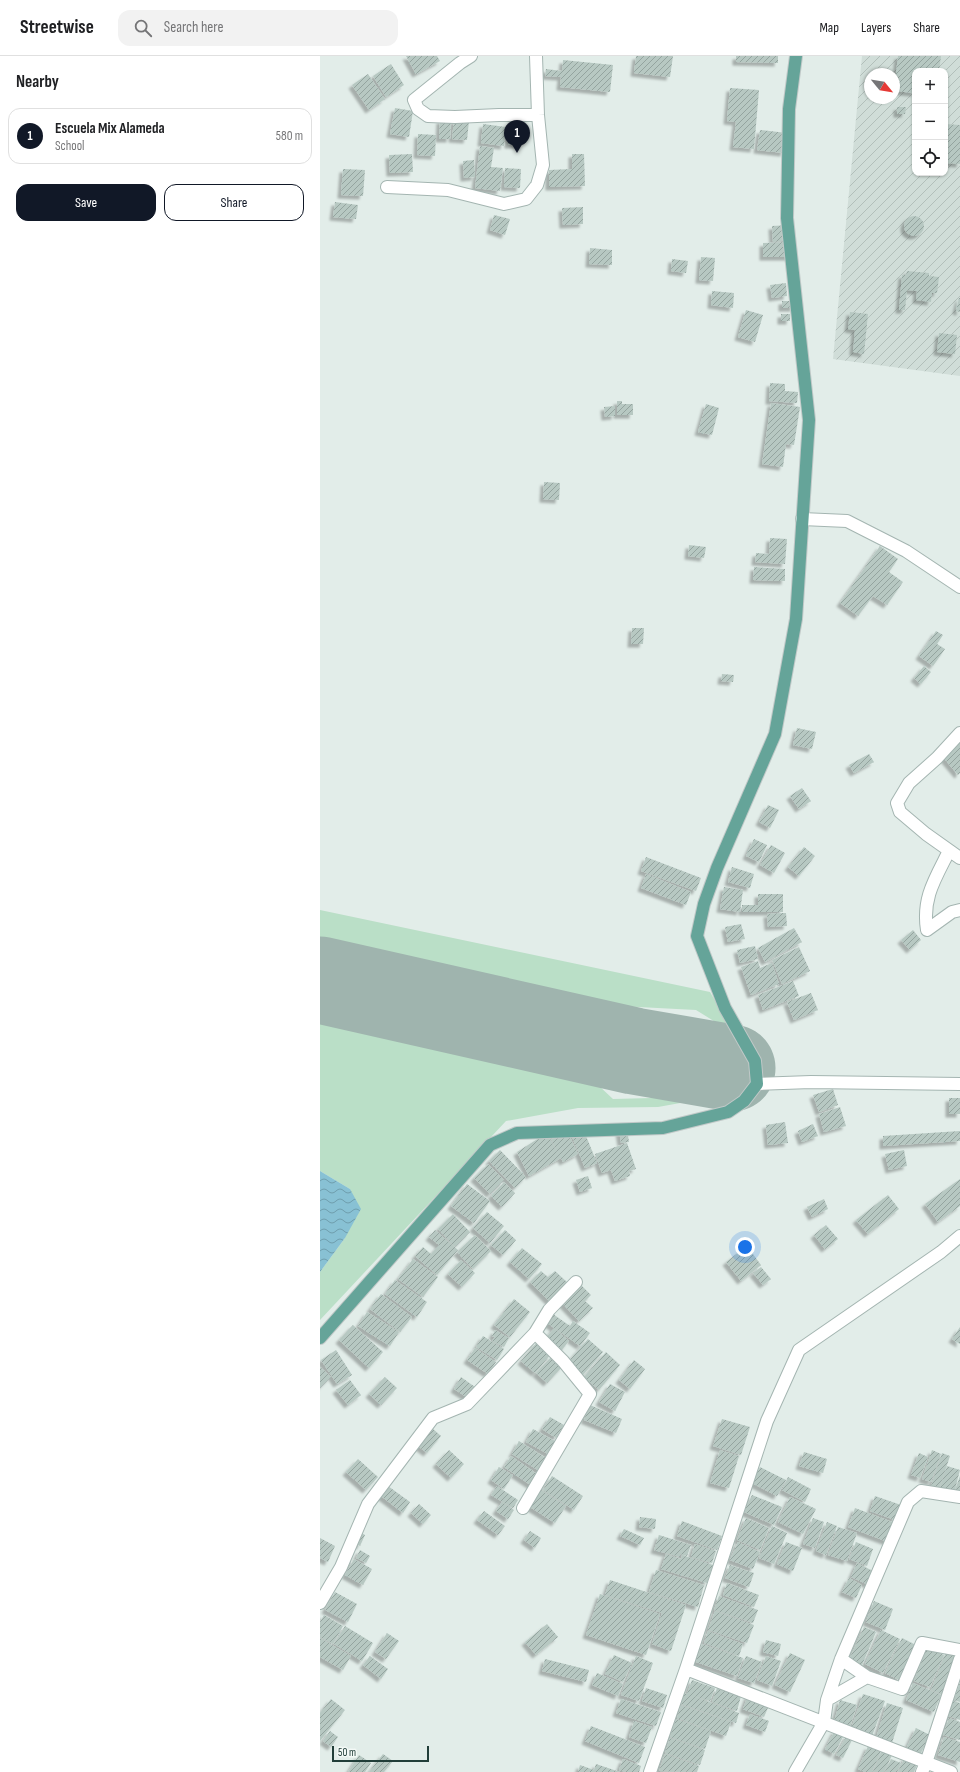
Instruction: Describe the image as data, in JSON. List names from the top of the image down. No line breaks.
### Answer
{"scale_bar":"50 m","north":"bottom right","page":{"header":"Streetwise","search":"Search here","nav":["Map","Layers","Share"],"heading":"Nearby","map_buttons":["+","−"],"list":[{"mark":"1","name":"Escuela Mix Alameda","note":"School","value":"580 m"}],"pins":"1","buttons":["Save","Share"],"scale":"50 m"}}
